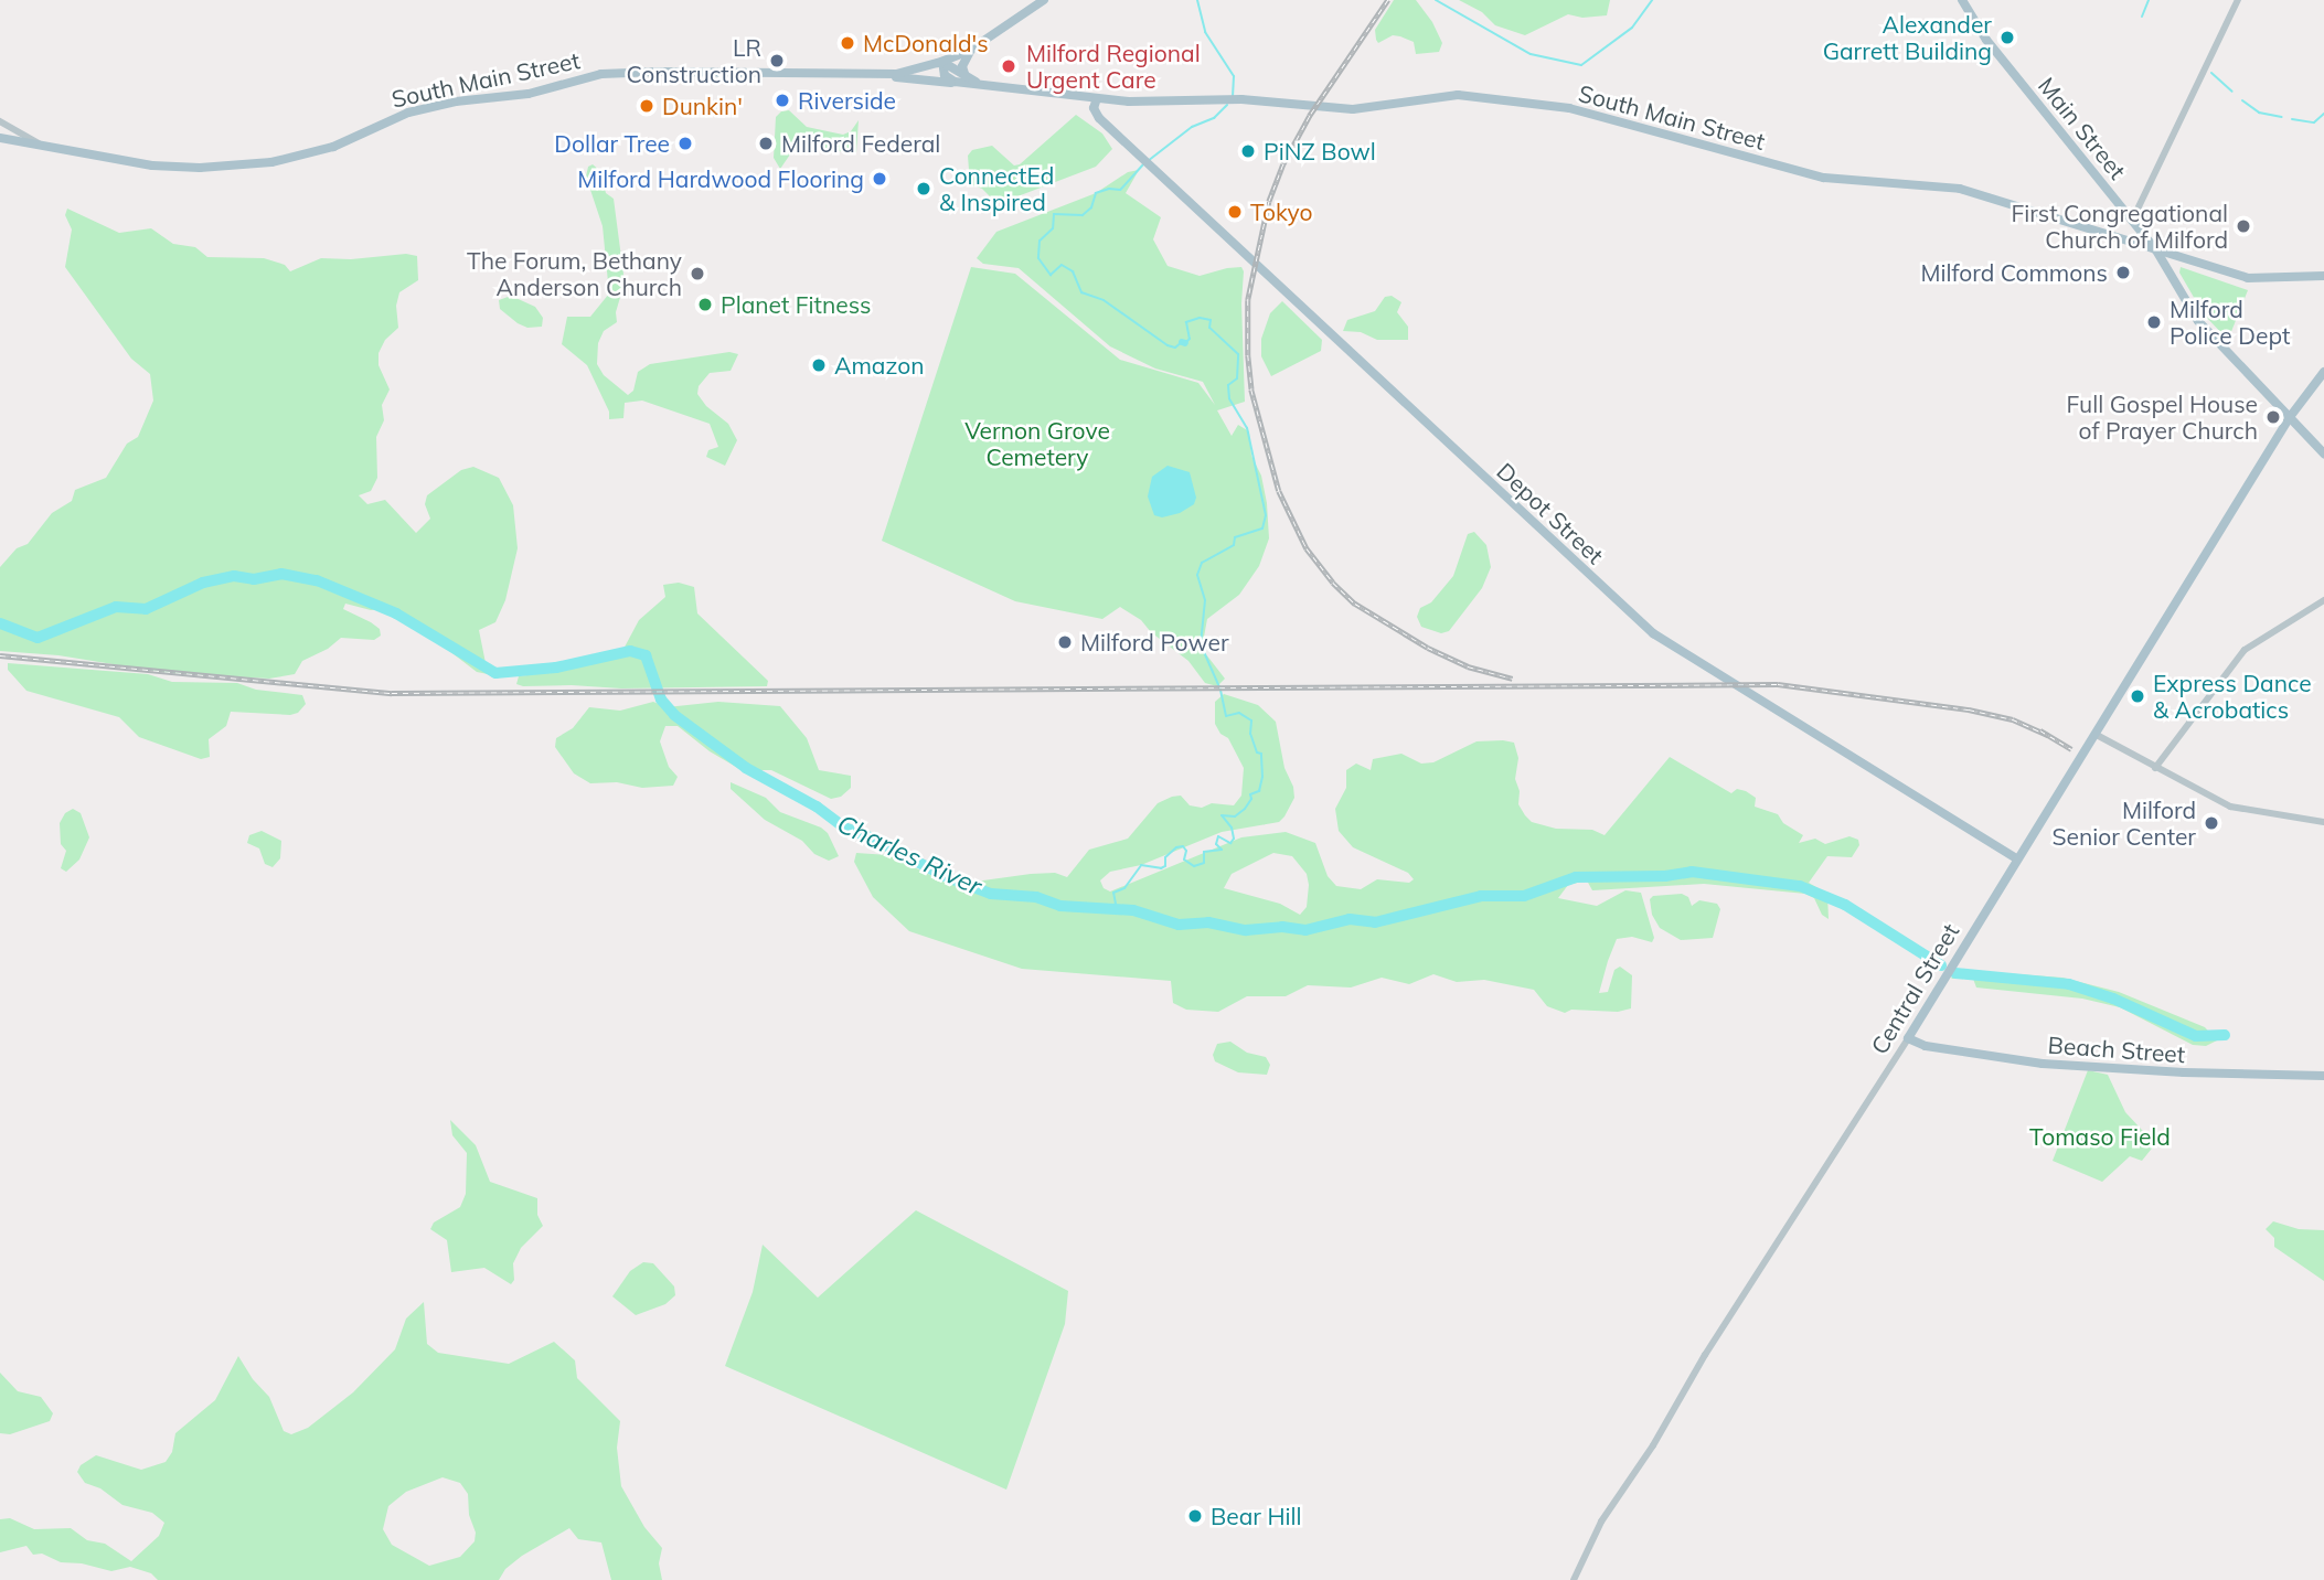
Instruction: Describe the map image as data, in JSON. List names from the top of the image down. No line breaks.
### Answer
{"streets":{"main road":["South Main Street","Main Street","Depot Street","Central Street","Beach Street"]},"crossings":[["South Main Street","Main Street"],["South Main Street","Depot Street"],["Main Street","Central Street"],["Depot Street","Central Street"],["Central Street","Beach Street"]],"water":["Charles River"],"parks":["Vernon Grove Cemetery","Tomaso Field"],"places":["Alexander Garrett Building","McDonald's","LR Construction","Milford Regional Urgent Care","Riverside","Dunkin'","Dollar Tree","Milford Federal","PiNZ Bowl","Milford Hardwood Flooring","ConnectEd & Inspired","Tokyo","First Congregational Church of Milford","Milford Commons","The Forum, Bethany Anderson Church","Planet Fitness","Milford Police Dept","Amazon","Full Gospel House of Prayer Church","Milford Power","Express Dance & Acrobatics","Milford Senior Center","Bear Hill"]}
